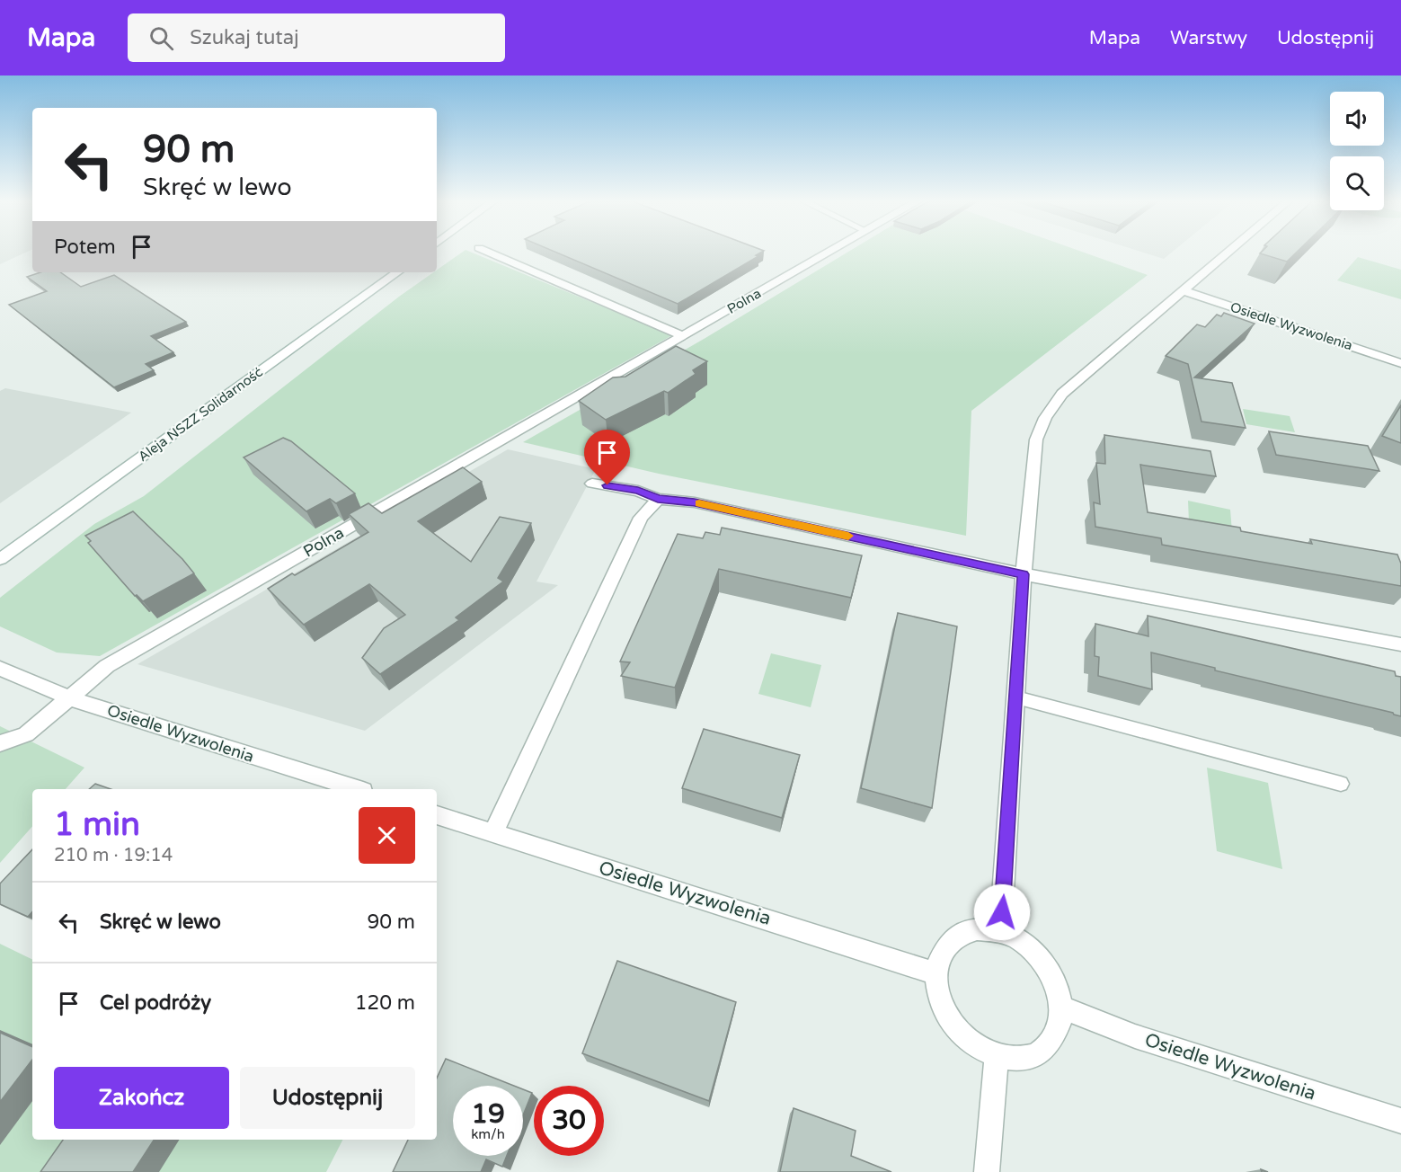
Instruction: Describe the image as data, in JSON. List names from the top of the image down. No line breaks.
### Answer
{"streets":{"street":["Polna","Osiedle Wyzwolenia","Aleja NSZZ Solidarność"]},"crossings":[["Polna","Osiedle Wyzwolenia"]],"page":{"header":"Mapa","search":"Szukaj tutaj","nav":["Mapa","Warstwy","Udostępnij"],"turn":["90 m","Skręć w lewo"],"then":"Potem","heading":["1 min","210 m · 19:14"],"list":[{"name":"Skręć w lewo","value":"90 m"},{"name":"Cel podróży","value":"120 m"}],"buttons":["Zakończ","Udostępnij"],"speed":"19 km/h","limit":"30"}}
